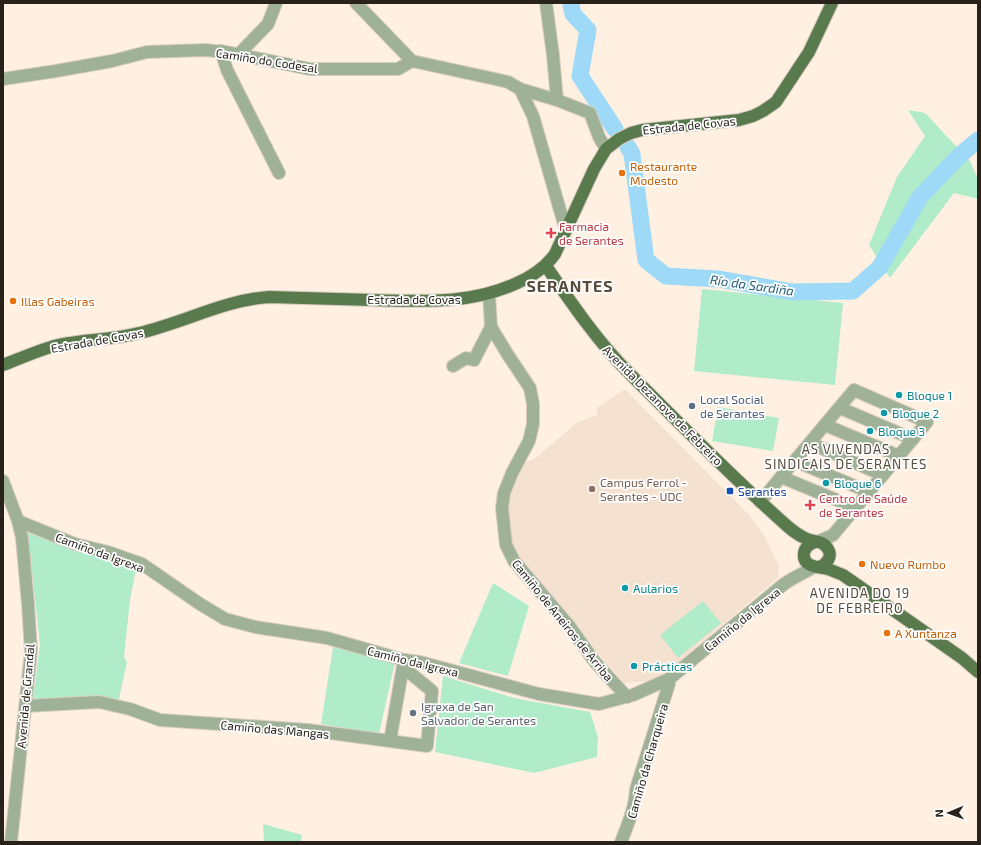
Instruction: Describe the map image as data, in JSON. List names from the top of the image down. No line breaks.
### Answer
{"streets":{"main road":["Estrada de Covas","Avenida Dezanove de Febreiro"],"street":["Camiño do Codesal","Camiño da Igrexa","Camiño de Aneiros de Arriba","Avenida de Grandal","Camiño das Mangas","Camiño da Charqueira"]},"crossings":[["Estrada de Covas","Avenida Dezanove de Febreiro"],["Estrada de Covas","Camiño de Aneiros de Arriba"],["Camiño da Igrexa","Camiño de Aneiros de Arriba"],["Camiño da Igrexa","Avenida de Grandal"],["Camiño da Igrexa","Camiño das Mangas"],["Camiño da Igrexa","Camiño da Charqueira"],["Avenida de Grandal","Camiño das Mangas"]],"districts":["SERANTES","AS VIVENDAS SINDICAIS DE SERANTES","AVENIDA DO 19 DE FEBREIRO"],"water":["Río da Sardiña"],"places":{"other":["Restaurante Modesto","Illas Gabeiras","Bloque 1","Local Social de Serantes","Bloque 2","Bloque 3","Bloque 6","Campus Ferrol - Serantes - UDC","Nuevo Rumbo","Aularios","A Xuntanza","Prácticas","Igrexa de San Salvador de Serantes"],"health":["Farmacia de Serantes","Centro de Saúde de Serantes"],"transit":["Serantes"]},"north":"left"}
